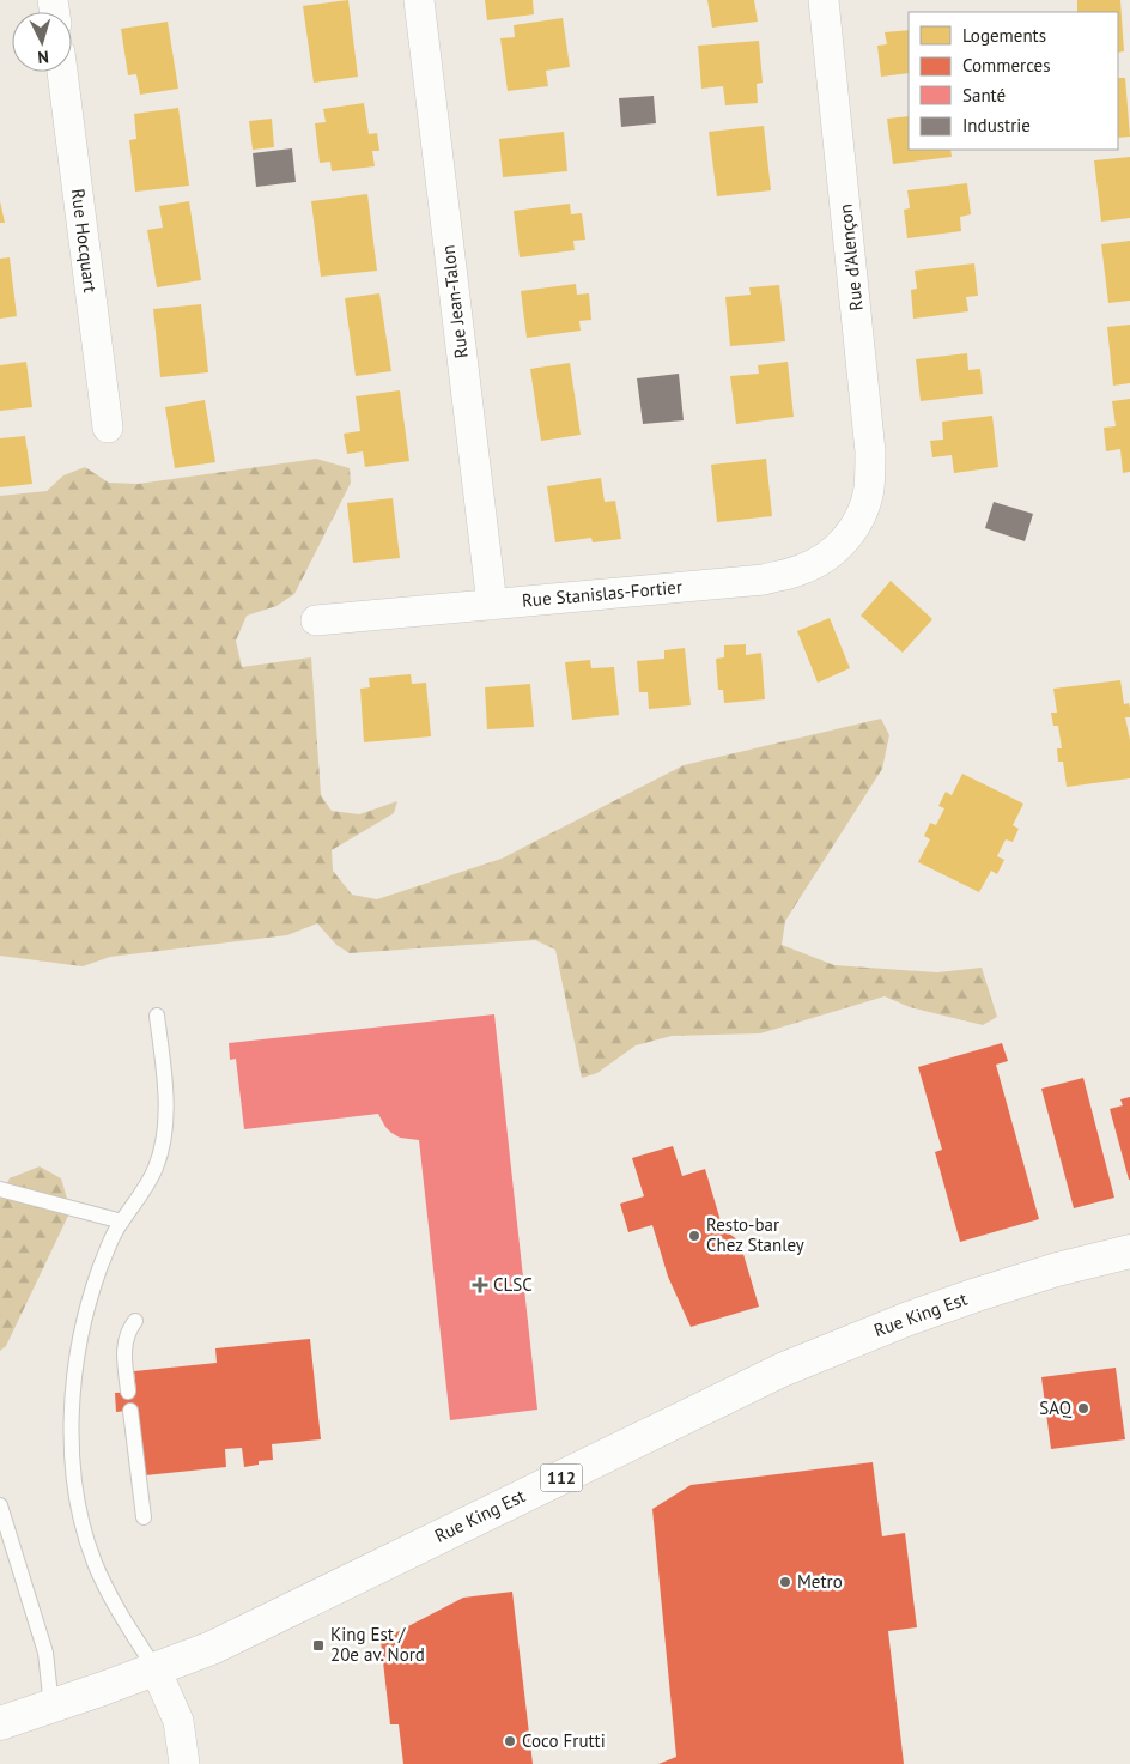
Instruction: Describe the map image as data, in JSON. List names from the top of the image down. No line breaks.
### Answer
{"streets":{"main road":["Rue King Est","112"],"street":["Rue Hocquart","Rue d'Alençon","Rue Jean-Talon","Rue Stanislas-Fortier"]},"crossings":[["Rue d'Alençon","Rue Stanislas-Fortier"],["Rue Jean-Talon","Rue Stanislas-Fortier"]],"places":{"other":["Resto-bar Chez Stanley","SAQ","Metro","Coco Frutti"],"health":["CLSC"],"transit":["King Est / 20e av. Nord"]},"legend":["Logements","Commerces","Santé","Industrie"],"north":"bottom"}
